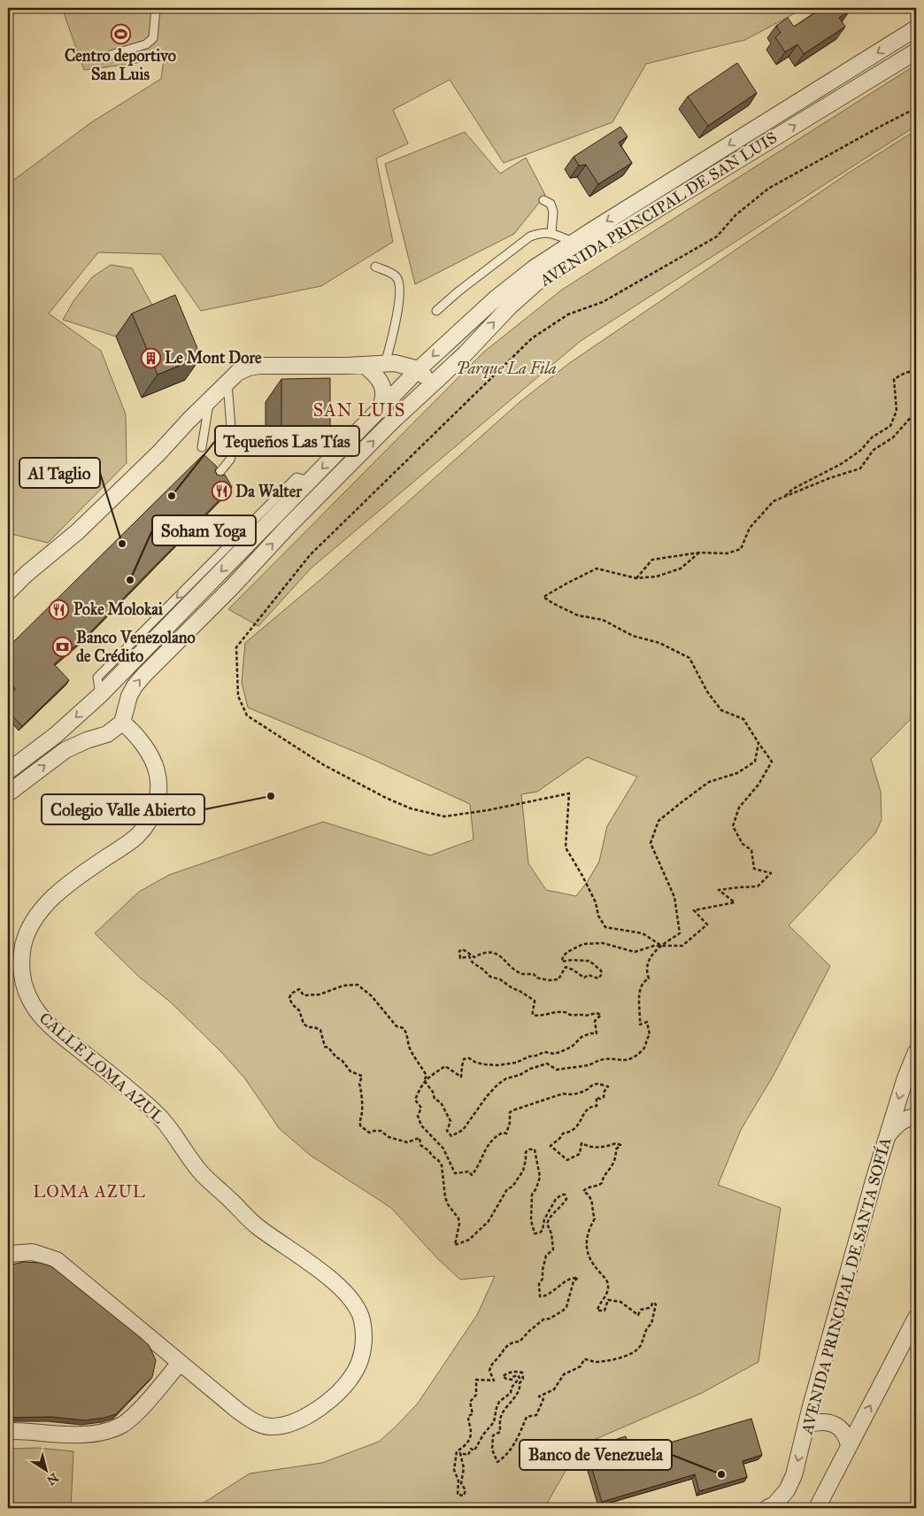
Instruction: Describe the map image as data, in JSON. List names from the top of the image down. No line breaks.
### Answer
{"streets":{"street":["AVENIDA PRINCIPAL DE SAN LUIS","CALLE LOMA AZUL","AVENIDA PRINCIPAL DE SANTA SOFÍA"]},"crossings":[["AVENIDA PRINCIPAL DE SAN LUIS","CALLE LOMA AZUL"]],"districts":["SAN LUIS","LOMA AZUL"],"parks":["Parque La Fila"],"places":{"sports":["Centro deportivo San Luis"],"building":["Le Mont Dore"],"restaurant":["Da Walter","Poke Molokai"],"other":["Tequeños Las Tías","Al Taglio","Soham Yoga","Colegio Valle Abierto","Banco de Venezuela"],"bank":["Banco Venezolano de Crédito"]},"north":"bottom right"}
